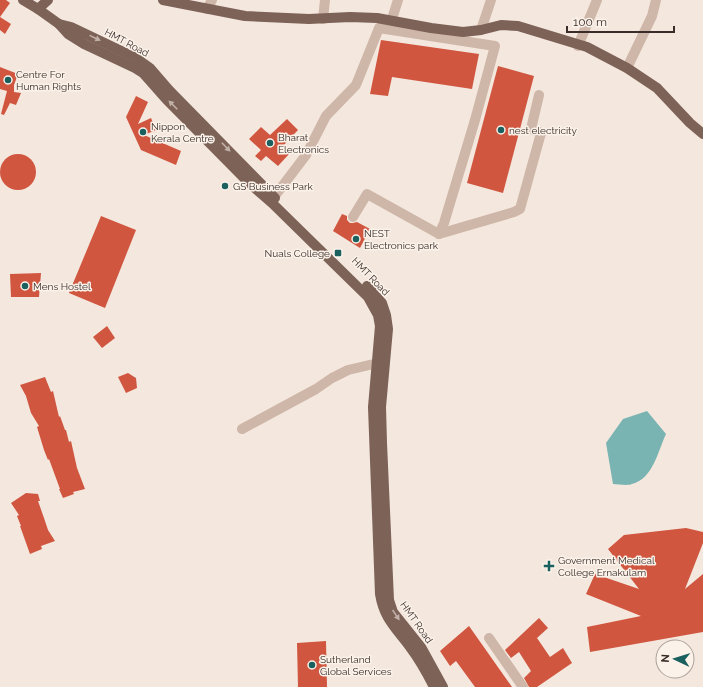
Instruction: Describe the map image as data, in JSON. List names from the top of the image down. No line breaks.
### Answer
{"streets":{"main road":["HMT Road"]},"places":{"other":["Centre For Human Rights","nest electricity","Nippon Kerala Centre","Bharat Electronics","GS Business Park","NEST Electronics park","Mens Hostel","Sutherland Global Services"],"transit":["Nuals College"],"health":["Government Medical College Ernakulam"]},"scale_bar":"100 m","north":"left"}
